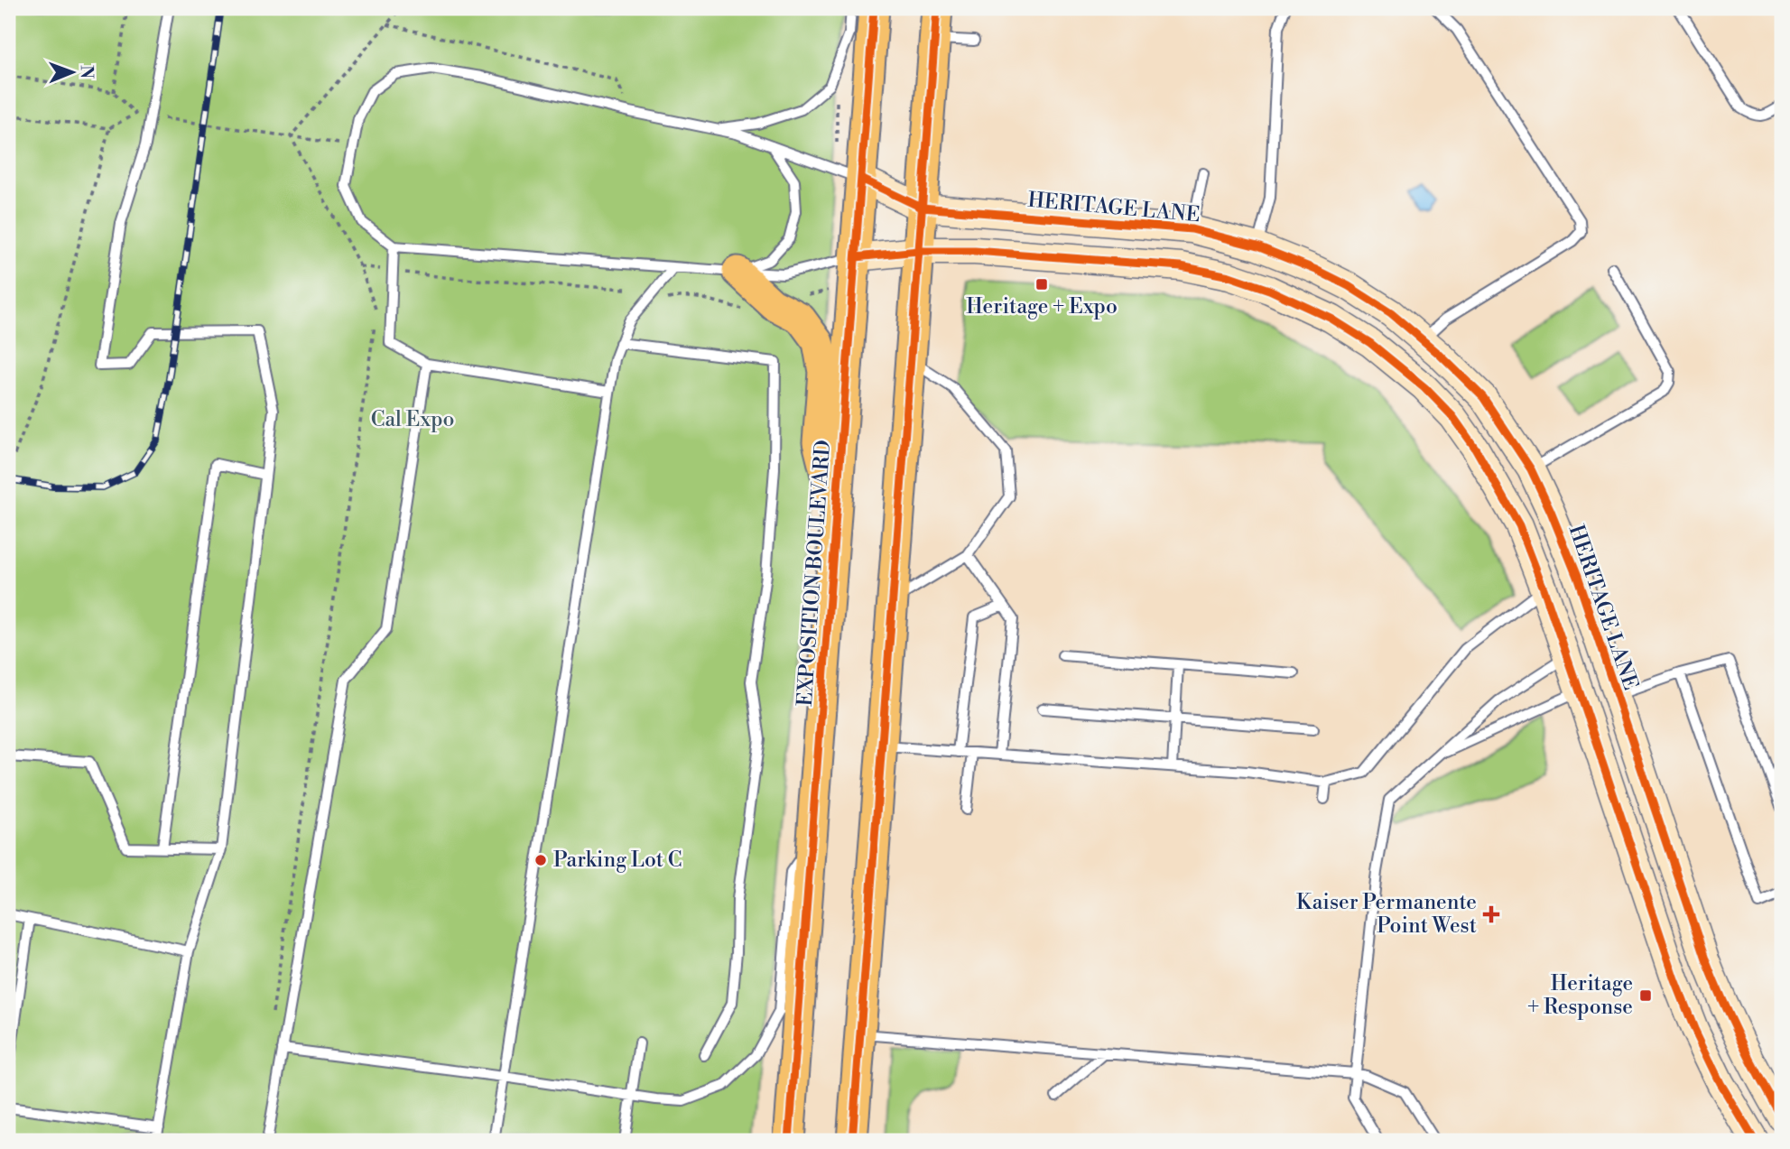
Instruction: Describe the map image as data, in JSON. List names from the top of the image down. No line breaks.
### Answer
{"streets":{"main road":["HERITAGE LANE","EXPOSITION BOULEVARD"]},"crossings":[["HERITAGE LANE","EXPOSITION BOULEVARD"]],"parks":["Cal Expo"],"places":{"transit":["Heritage + Expo","Heritage + Response"],"other":["Parking Lot C"],"health":["Kaiser Permanente Point West"]},"north":"right"}
